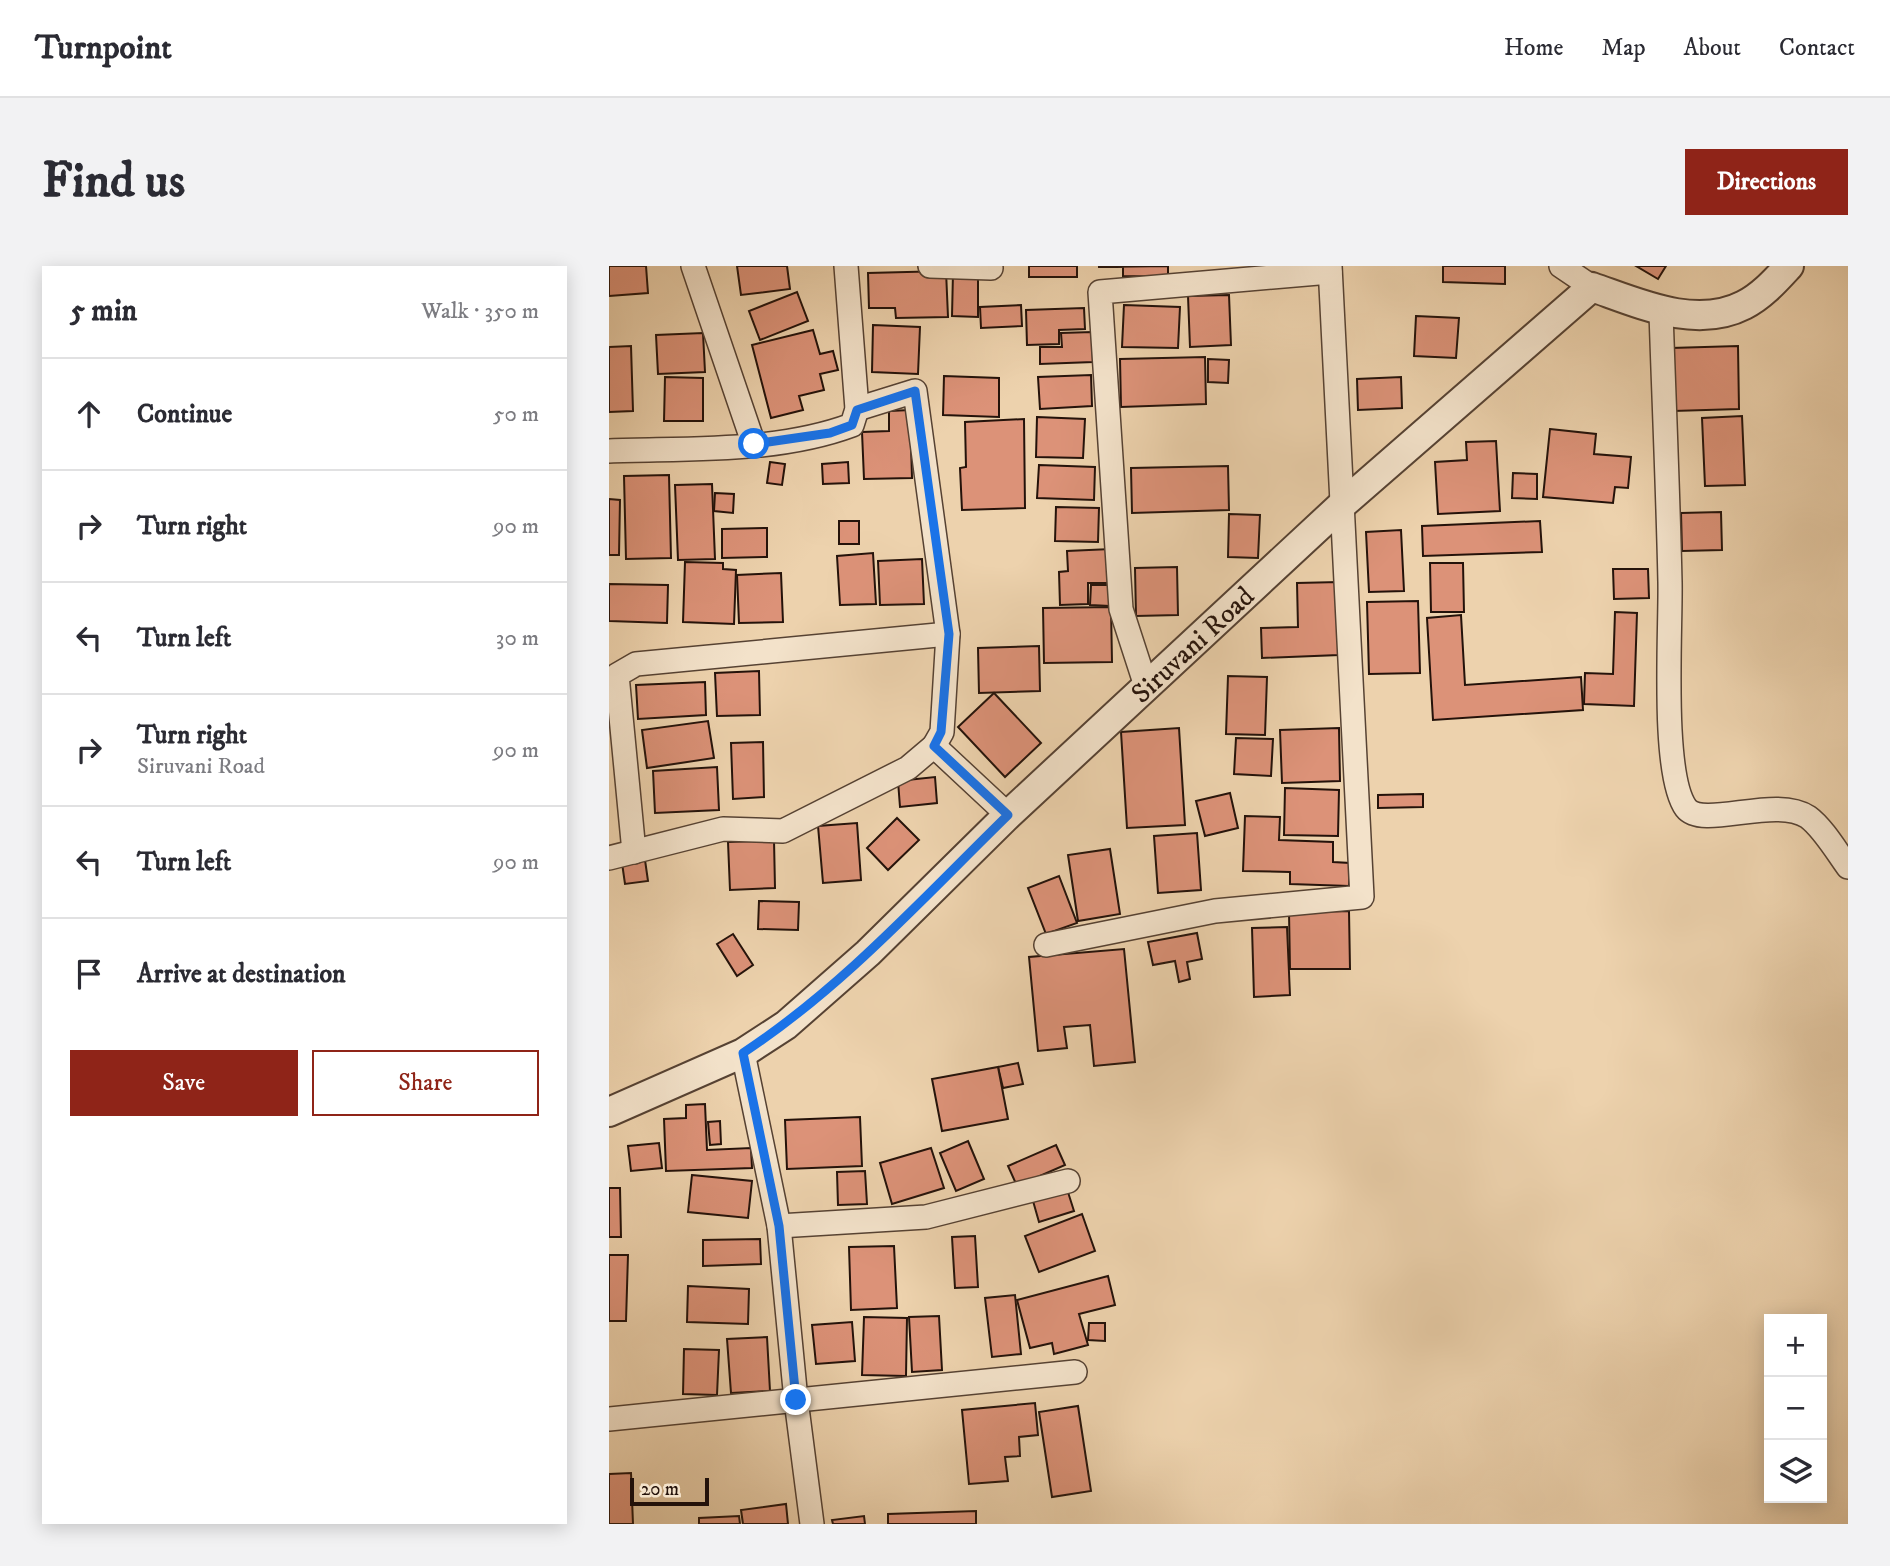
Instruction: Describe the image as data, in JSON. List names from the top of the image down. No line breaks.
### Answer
{"streets":{"street":["Siruvani Road"]},"scale_bar":"20 m","page":{"header":"Turnpoint","nav":["Home","Map","About","Contact"],"buttons":["Directions",["Save","Share"]],"title":"Find us","heading":["5 min","Walk · 350 m"],"list":[["Continue","50 m"],["Turn right","90 m"],["Turn left","30 m"],["Turn right","Siruvani Road","90 m"],["Turn left","90 m"],"Arrive at destination"],"map_buttons":["+","−"],"scale":"20 m"}}
